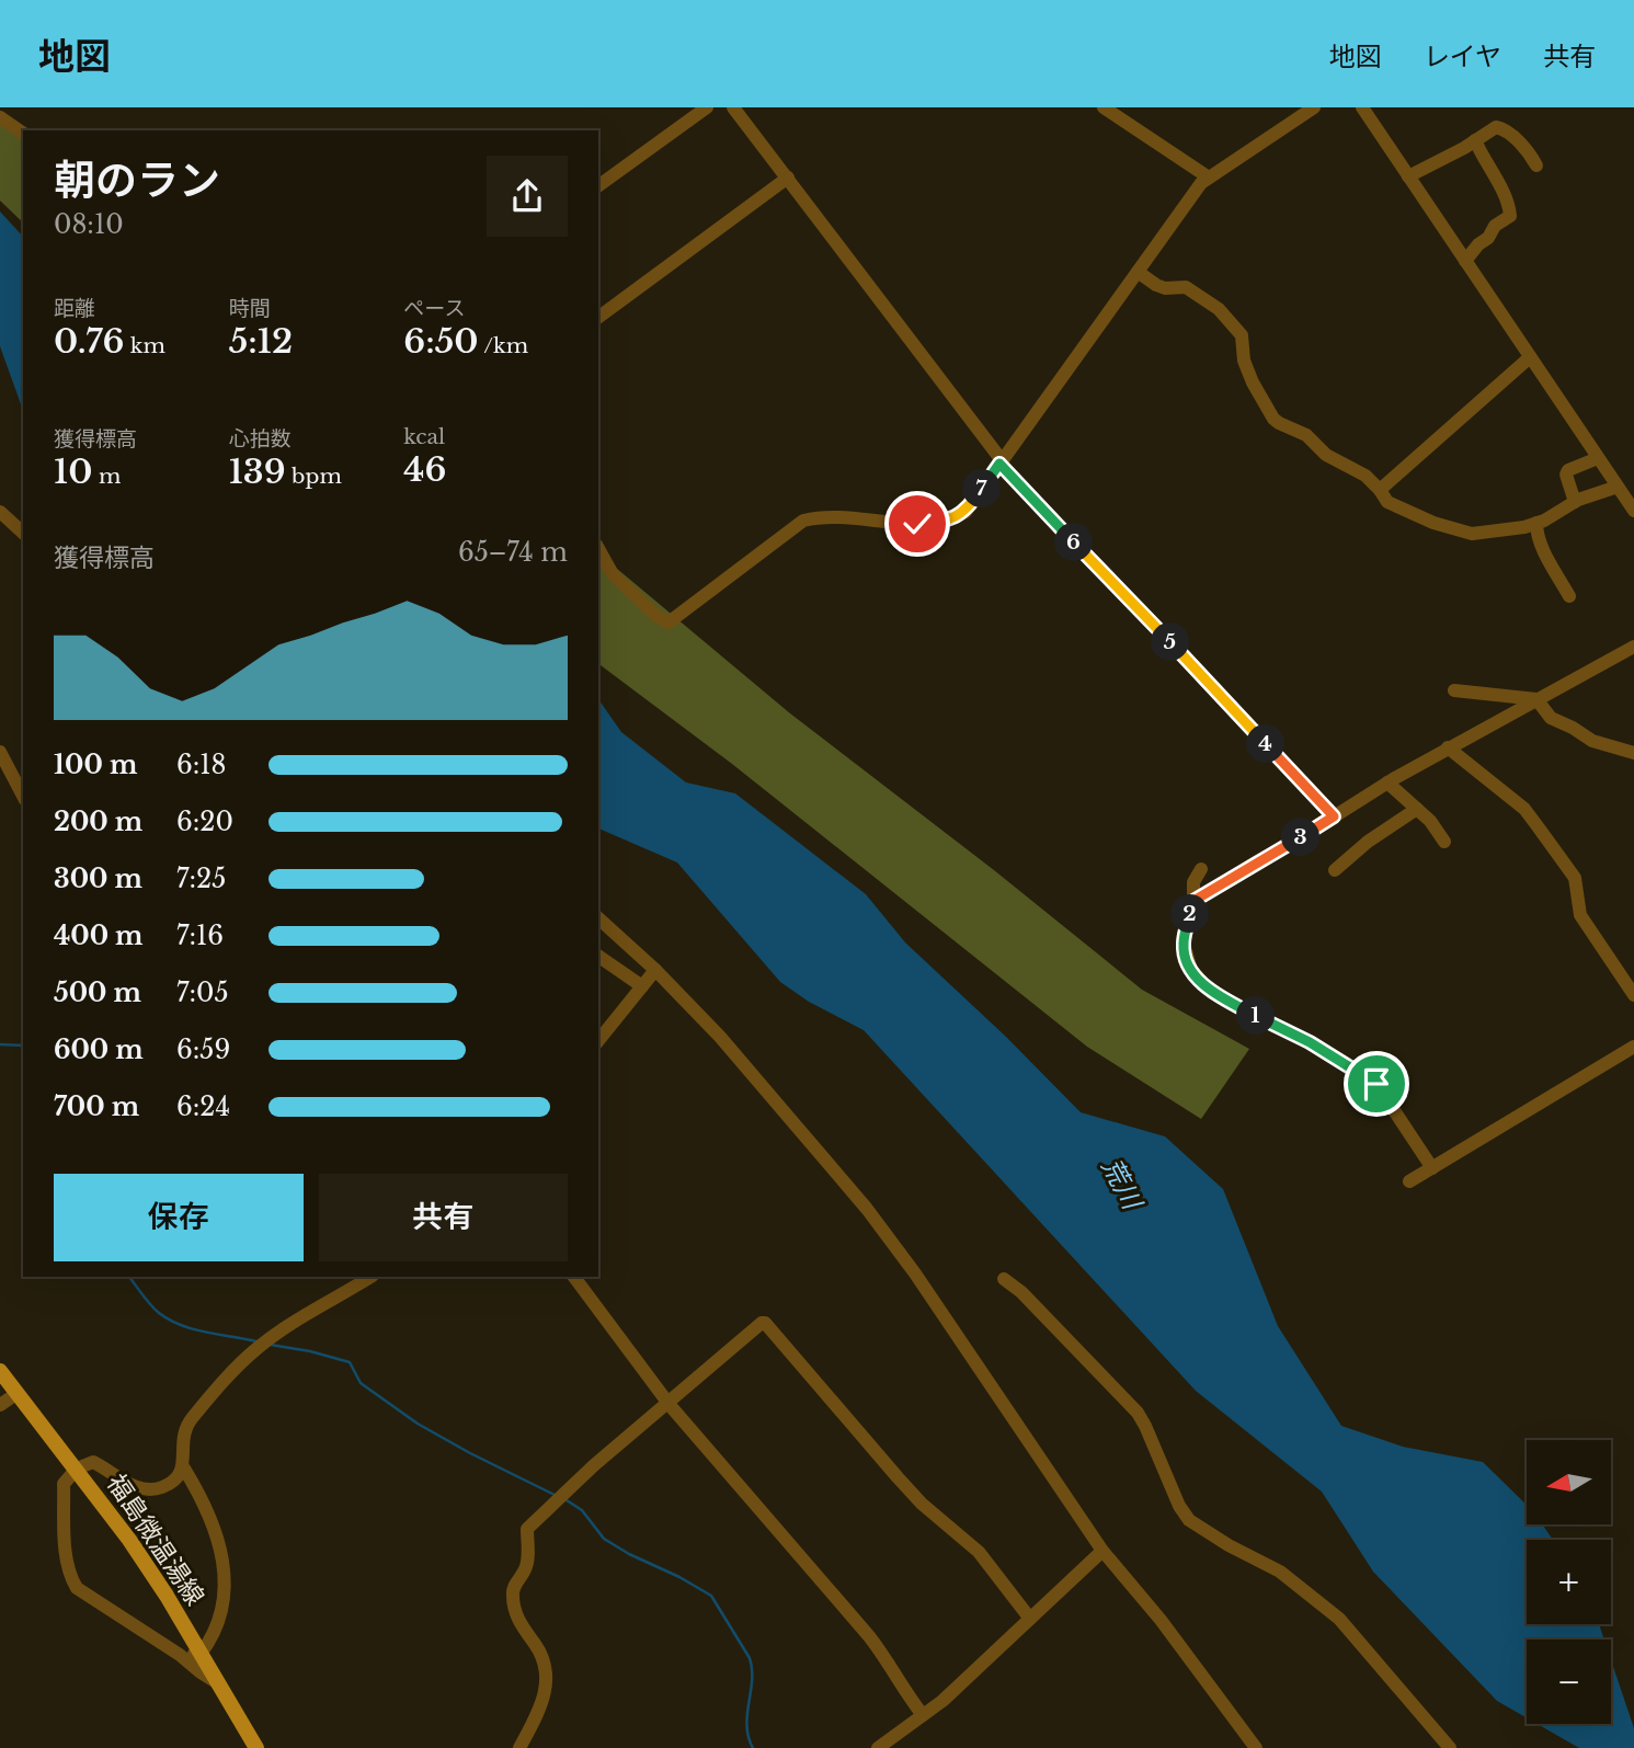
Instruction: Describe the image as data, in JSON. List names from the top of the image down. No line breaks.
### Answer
{"streets":{"main road":["福島微温湯線"]},"water":["荒川"],"north":"left","page":{"header":"地図","nav":["地図","レイヤ","共有"],"heading":["朝のラン","08:10"],"stats":[["距離","0.76 km"],["時間","5:12"],["ペース","6:50 /km"],["獲得標高","10 m"],["心拍数","139 bpm"],["kcal","46"]],"pins":["7","6","5","4","3","2","1"],"chart":["獲得標高","65–74 m"],"list":[{"name":"100 m","note":"6:18"},{"name":"200 m","note":"6:20"},{"name":"300 m","note":"7:25"},{"name":"400 m","note":"7:16"},{"name":"500 m","note":"7:05"},{"name":"600 m","note":"6:59"},{"name":"700 m","note":"6:24"}],"buttons":["保存","共有"],"map_buttons":["+","−"]}}
